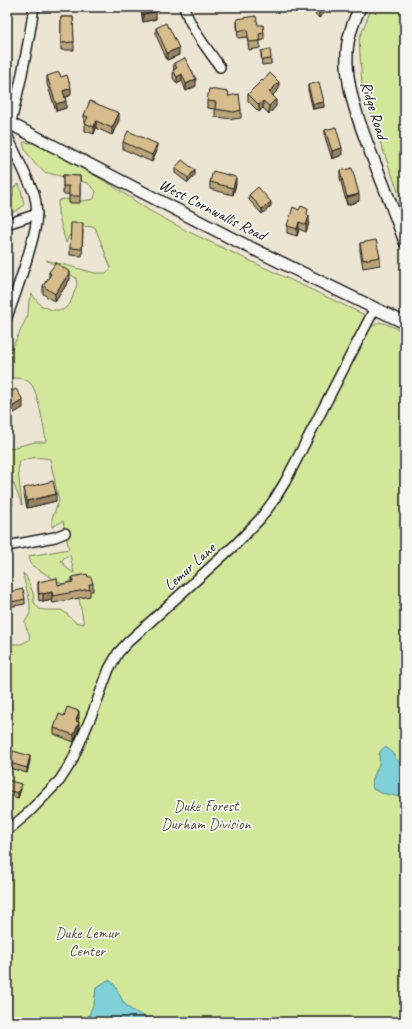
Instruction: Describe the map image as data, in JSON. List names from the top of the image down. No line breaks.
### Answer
{"streets":{"street":["Ridge Road","West Cornwallis Road","Lemur Lane"]},"crossings":[["West Cornwallis Road","Lemur Lane"]],"parks":["Duke Forest Durham Division","Duke Lemur Center"]}
